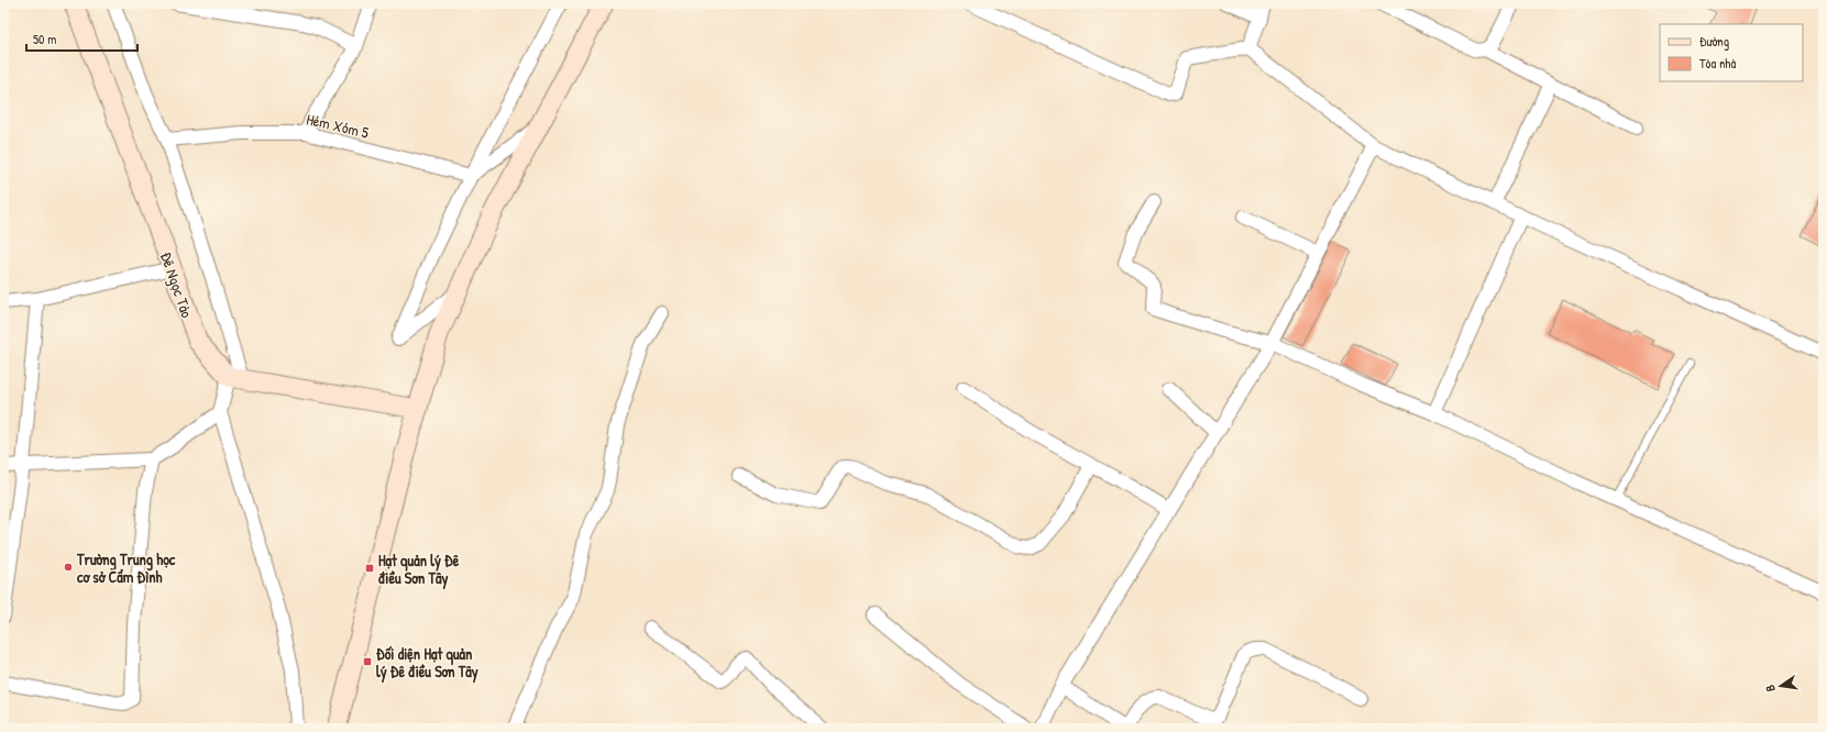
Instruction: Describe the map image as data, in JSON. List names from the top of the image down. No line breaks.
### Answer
{"streets":{"main road":["Đê Ngọc Tảo"],"street":["Hẻm Xóm 5"]},"places":{"other":["Trường Trung học cơ sở Cẩm Đình"],"transit":["Hạt quản lý Đê điều Sơn Tây","Đối diện Hạt quản lý Đê điều Sơn Tây"]},"legend":["Đường","Tòa nhà"],"scale_bar":"50 m","north":"left"}
